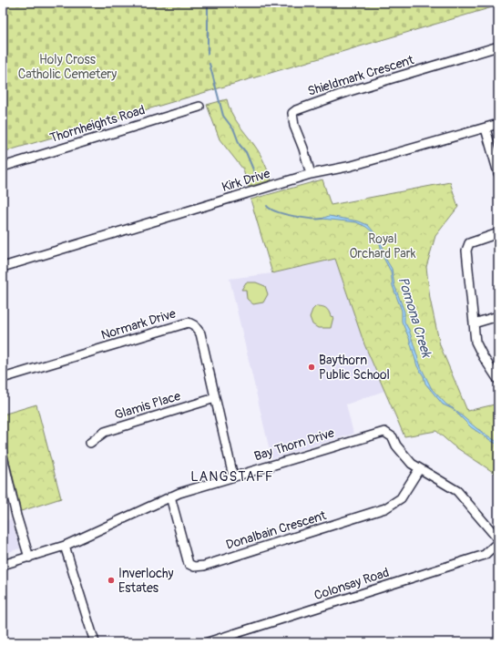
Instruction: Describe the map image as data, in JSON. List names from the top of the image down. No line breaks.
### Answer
{"streets":{"street":["Shieldmark Crescent","Thornheights Road","Kirk Drive","Normark Drive","Glamis Place","Bay Thorn Drive","Donalbain Crescent","Colonsay Road"]},"crossings":[["Shieldmark Crescent","Kirk Drive"],["Normark Drive","Glamis Place"],["Normark Drive","Bay Thorn Drive"],["Bay Thorn Drive","Donalbain Crescent"],["Bay Thorn Drive","Colonsay Road"]],"districts":["LANGSTAFF"],"water":["Pomona Creek"],"parks":["Holy Cross Catholic Cemetery","Royal Orchard Park"],"places":["Baythorn Public School","Inverlochy Estates"]}
